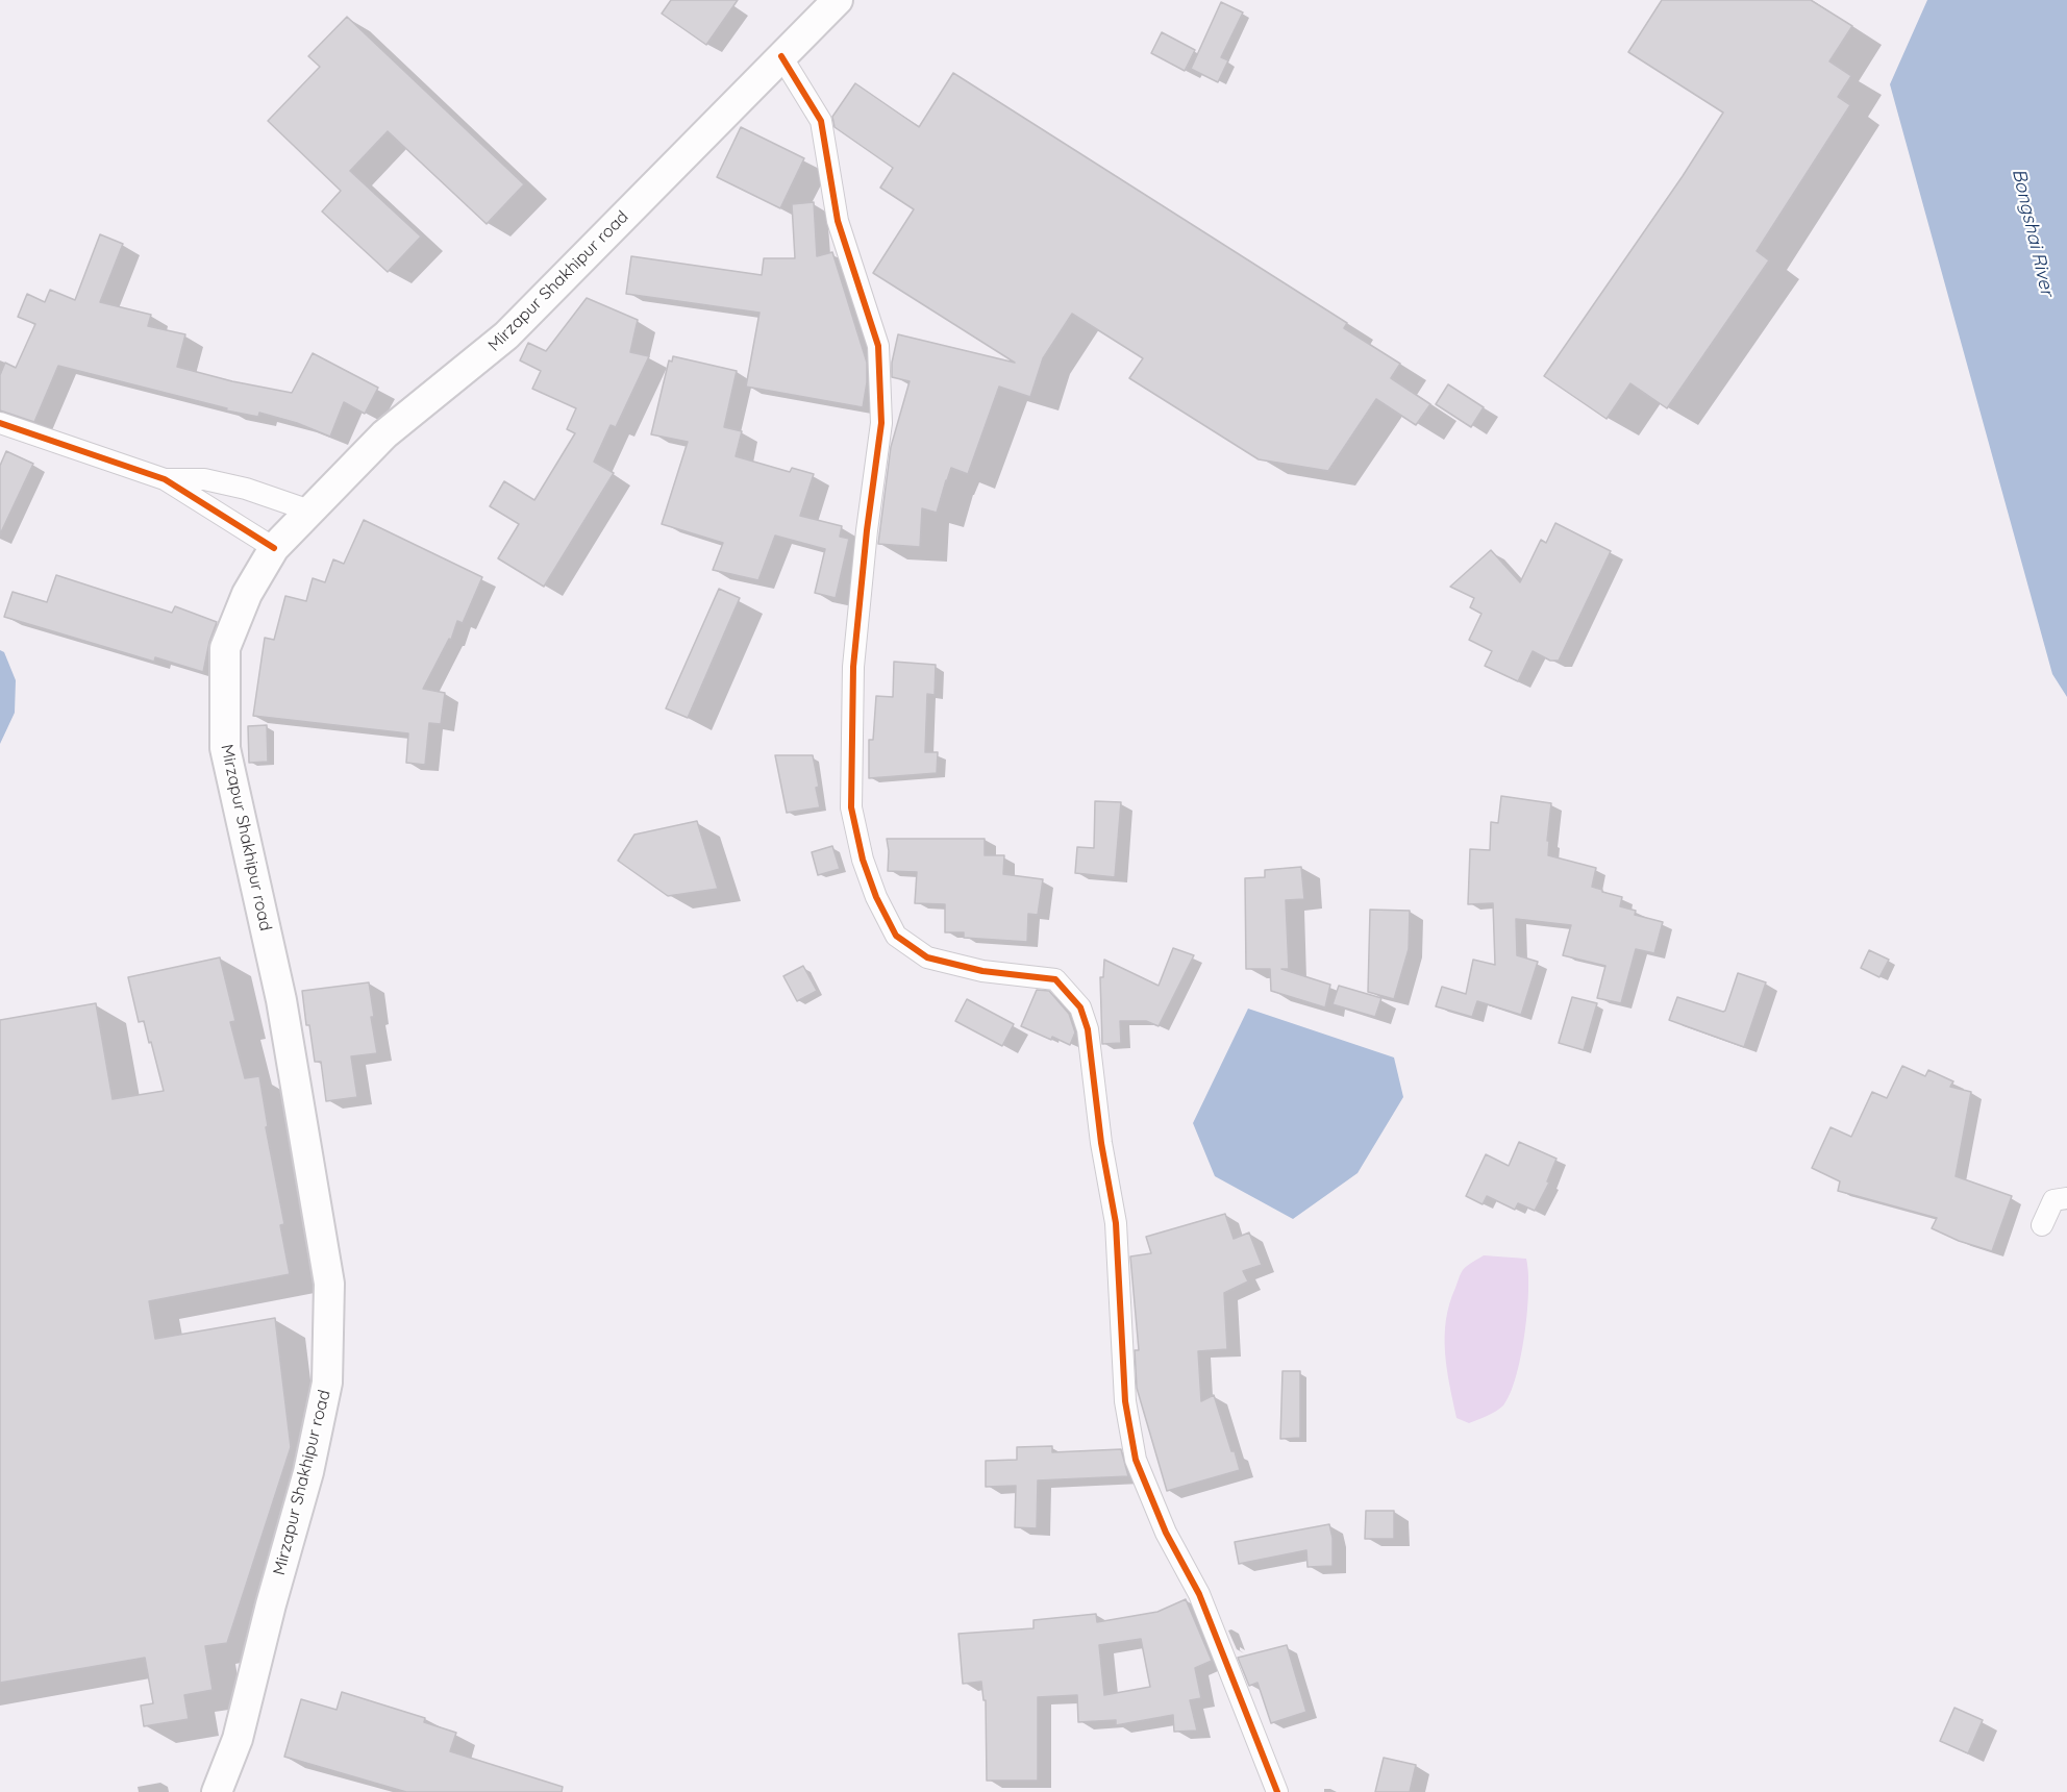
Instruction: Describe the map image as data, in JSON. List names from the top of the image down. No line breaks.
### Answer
{"streets":{"main road":["Mirzapur Shakhipur road"]},"water":["Bongshai River"]}
